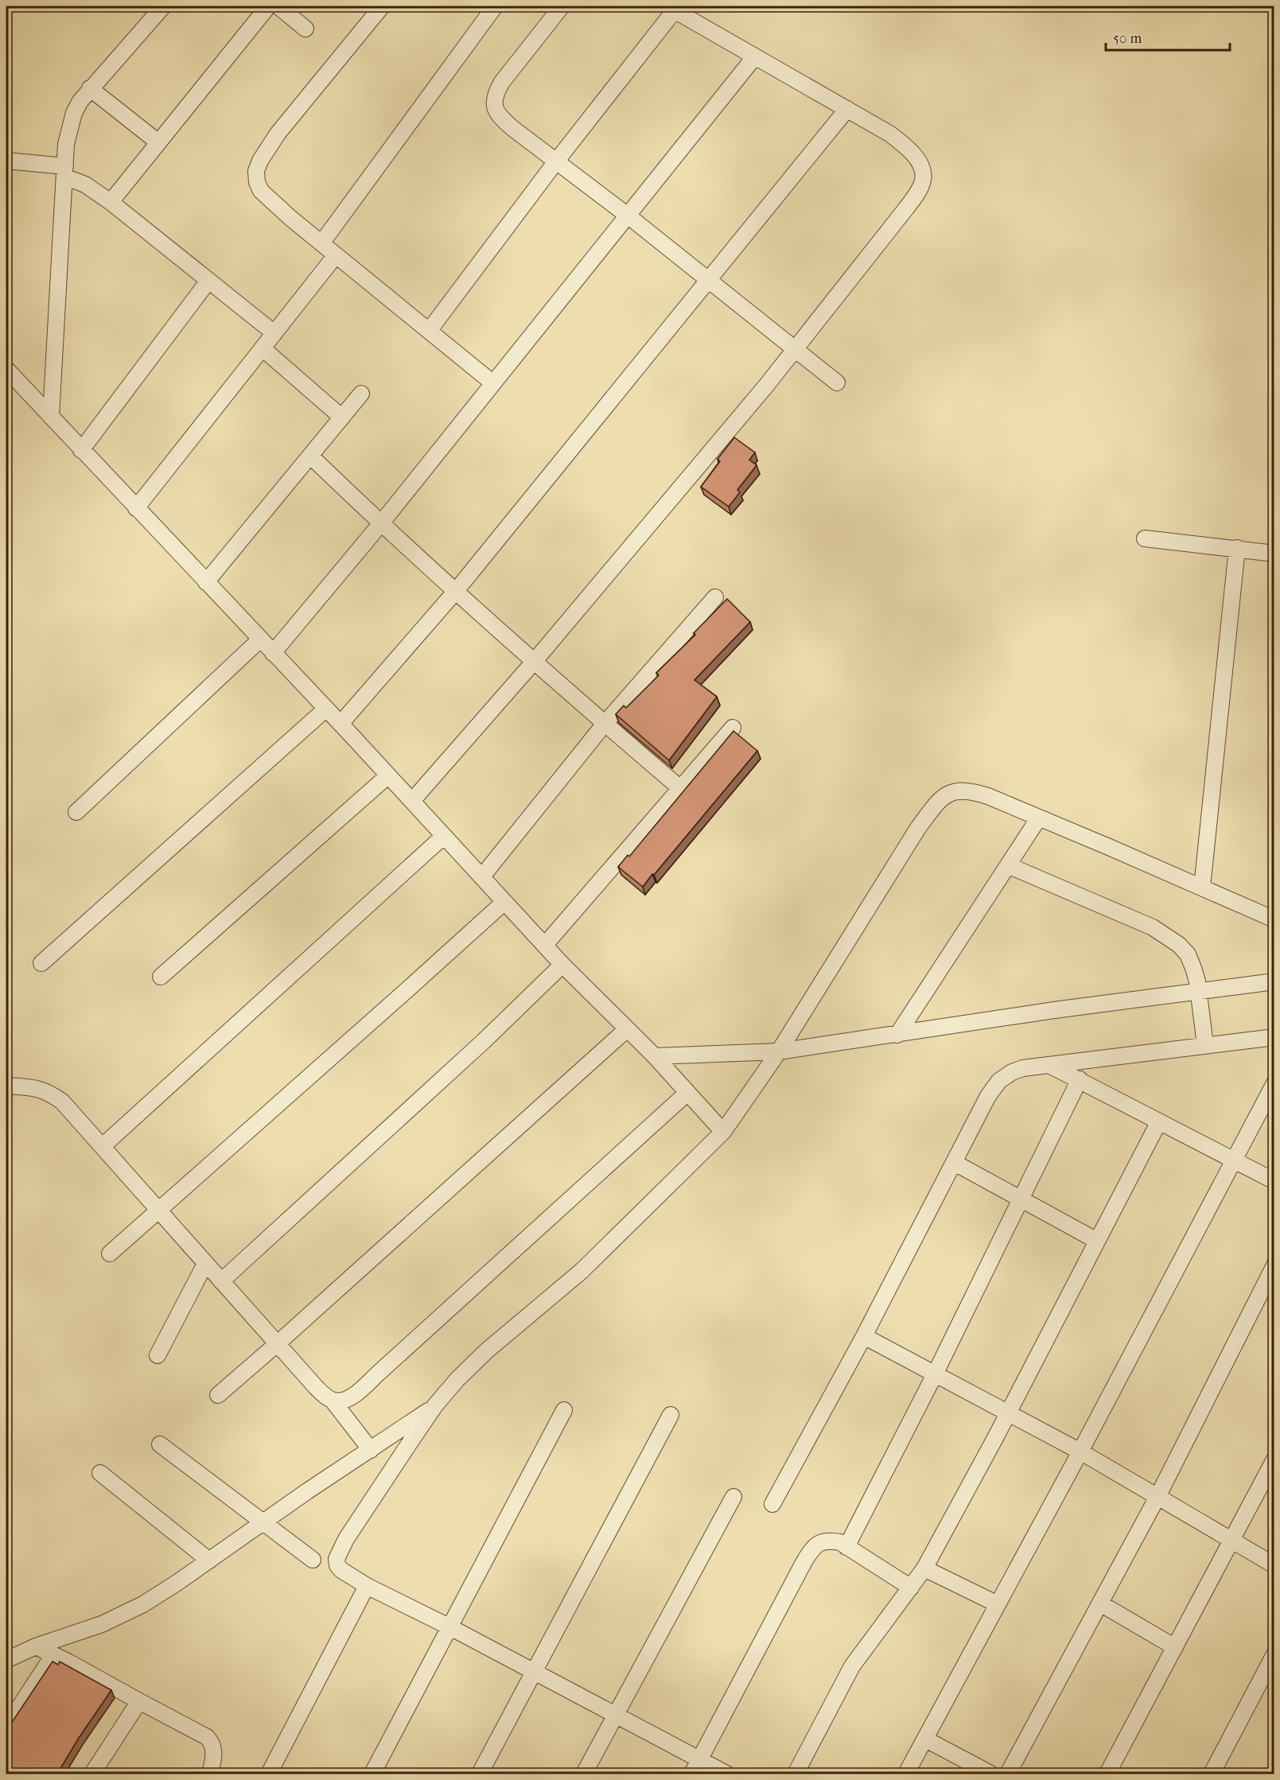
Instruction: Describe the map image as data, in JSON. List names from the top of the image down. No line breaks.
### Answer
{"scale_bar":"50 m"}
